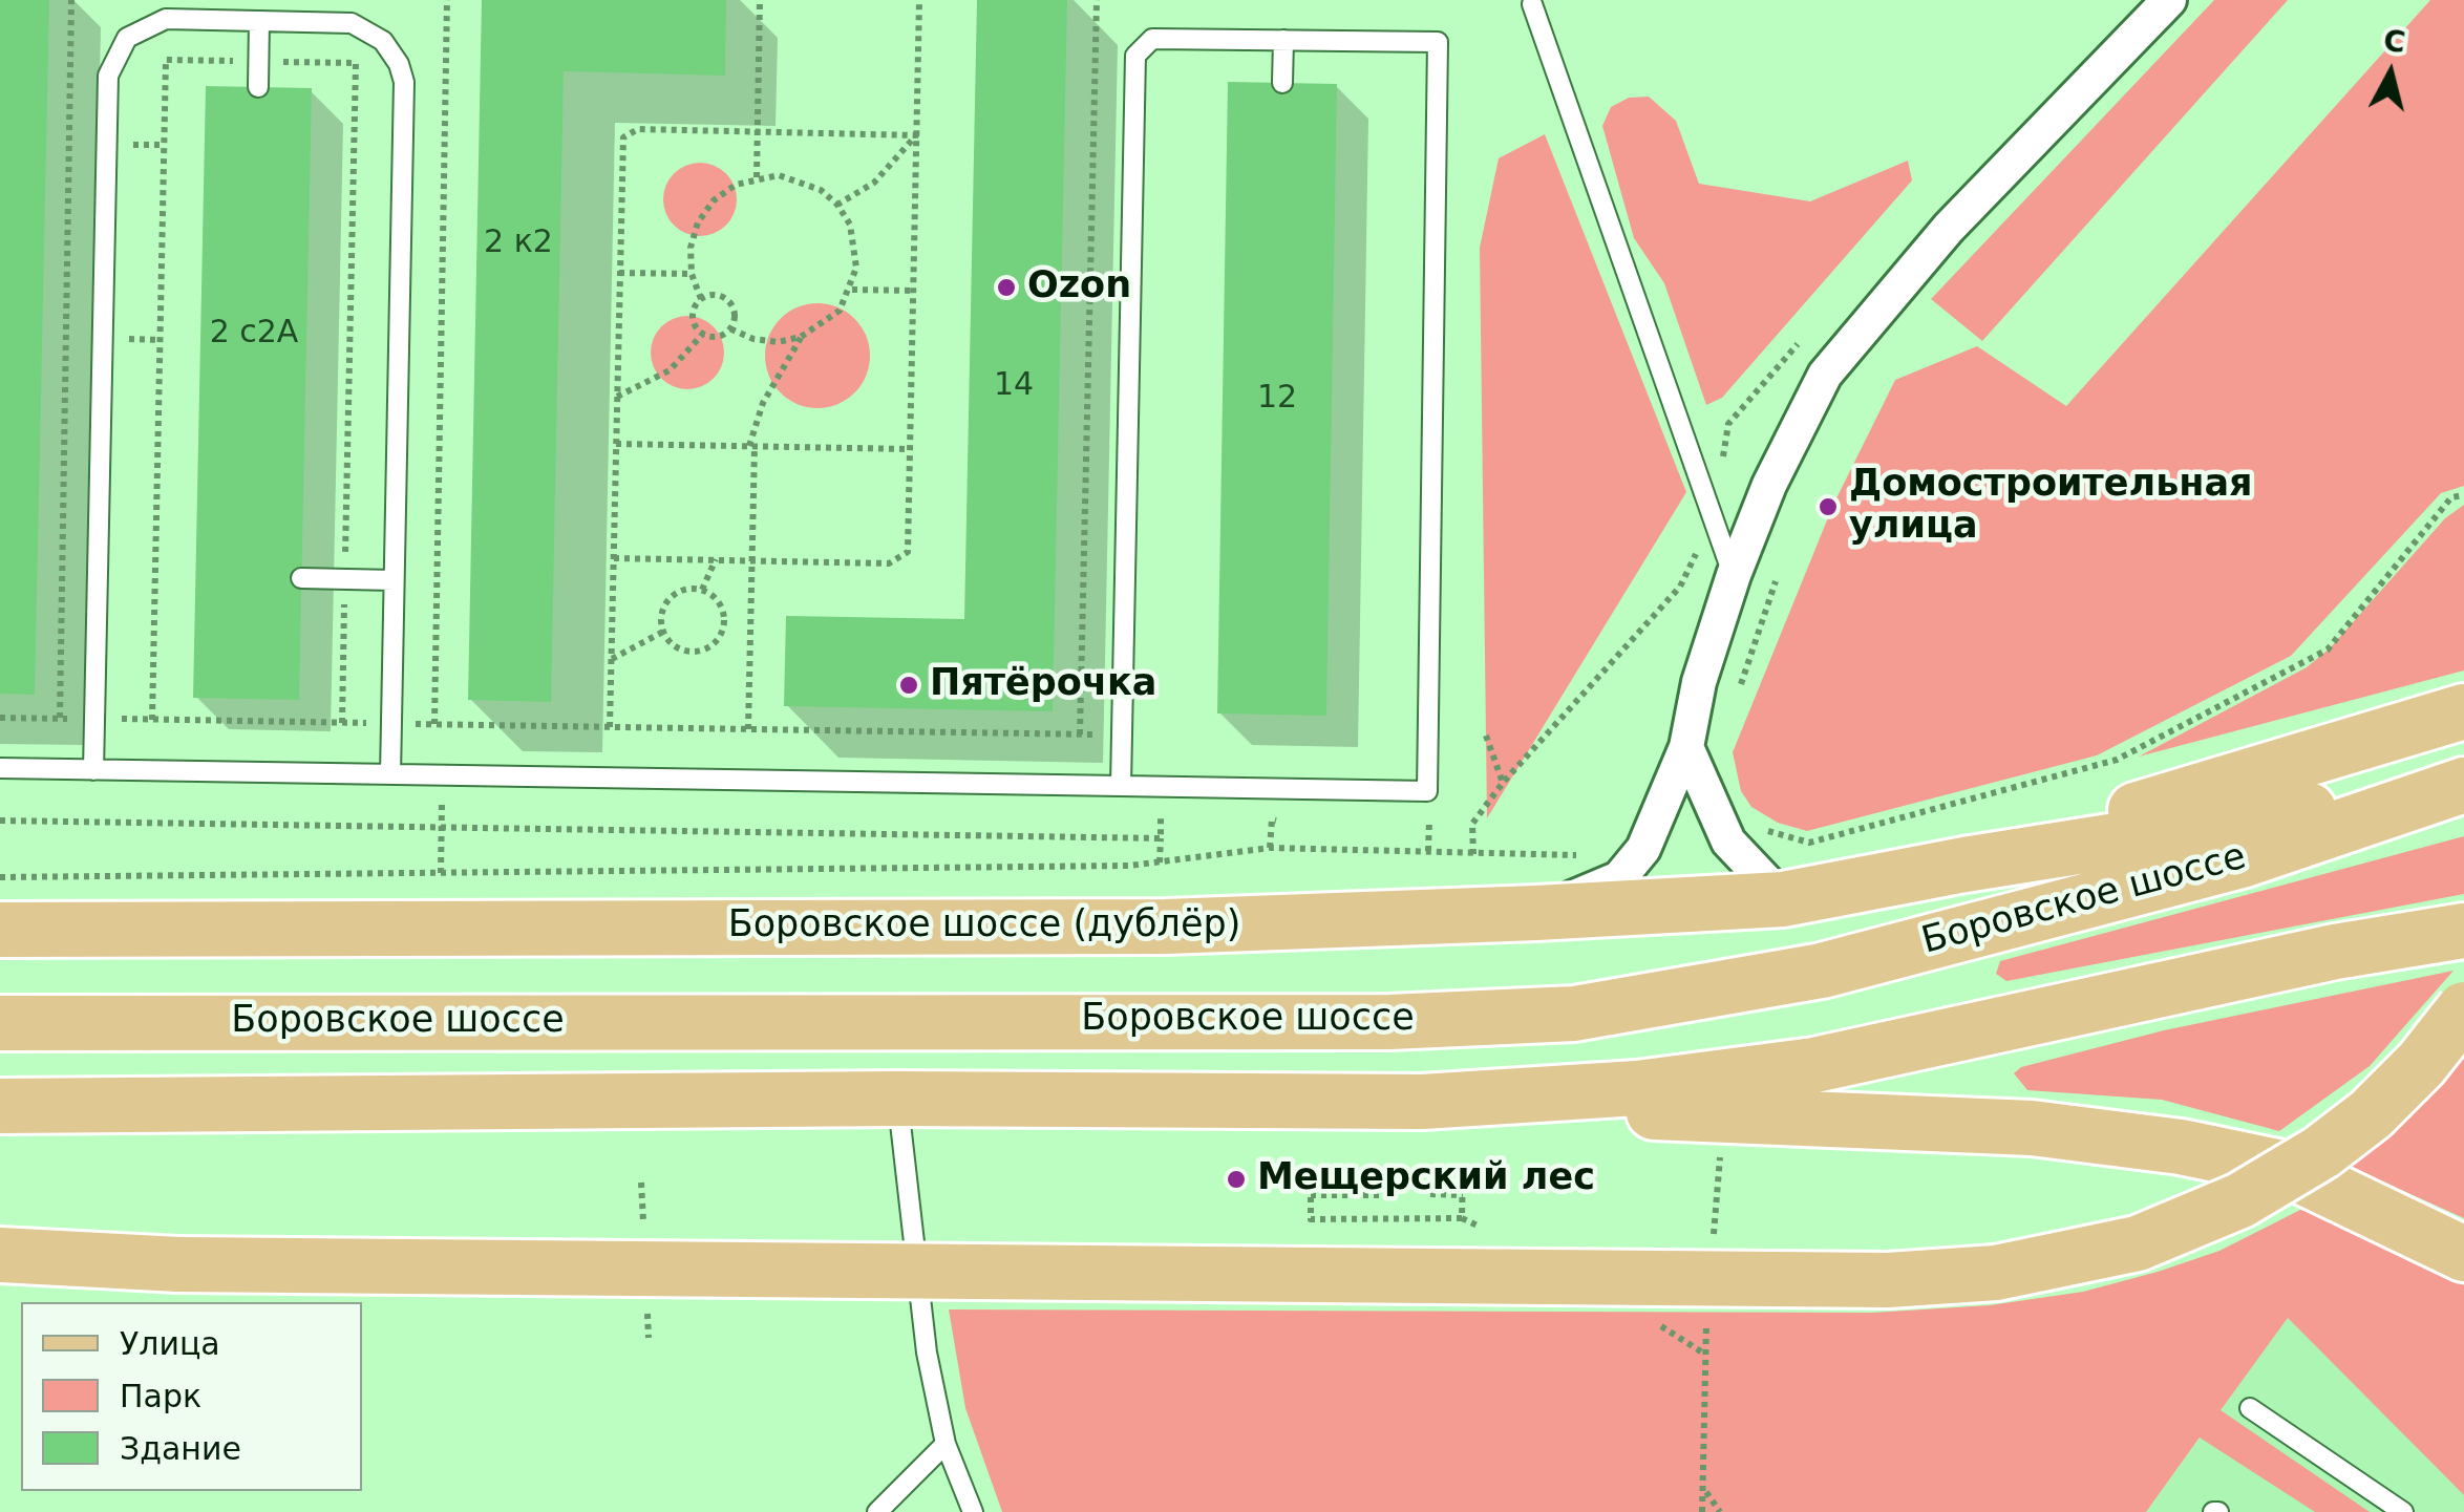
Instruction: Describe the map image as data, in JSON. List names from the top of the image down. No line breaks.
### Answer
{"streets":{"main road":["Боровское шоссе","Боровское шоссе (дублёр)"]},"places":["Ozon","Домостроительная улица","Пятёрочка","Мещерский лес"],"house_numbers":["2 к2","2 с2А","14","12"],"legend":["Улица","Парк","Здание"],"north":"top"}
